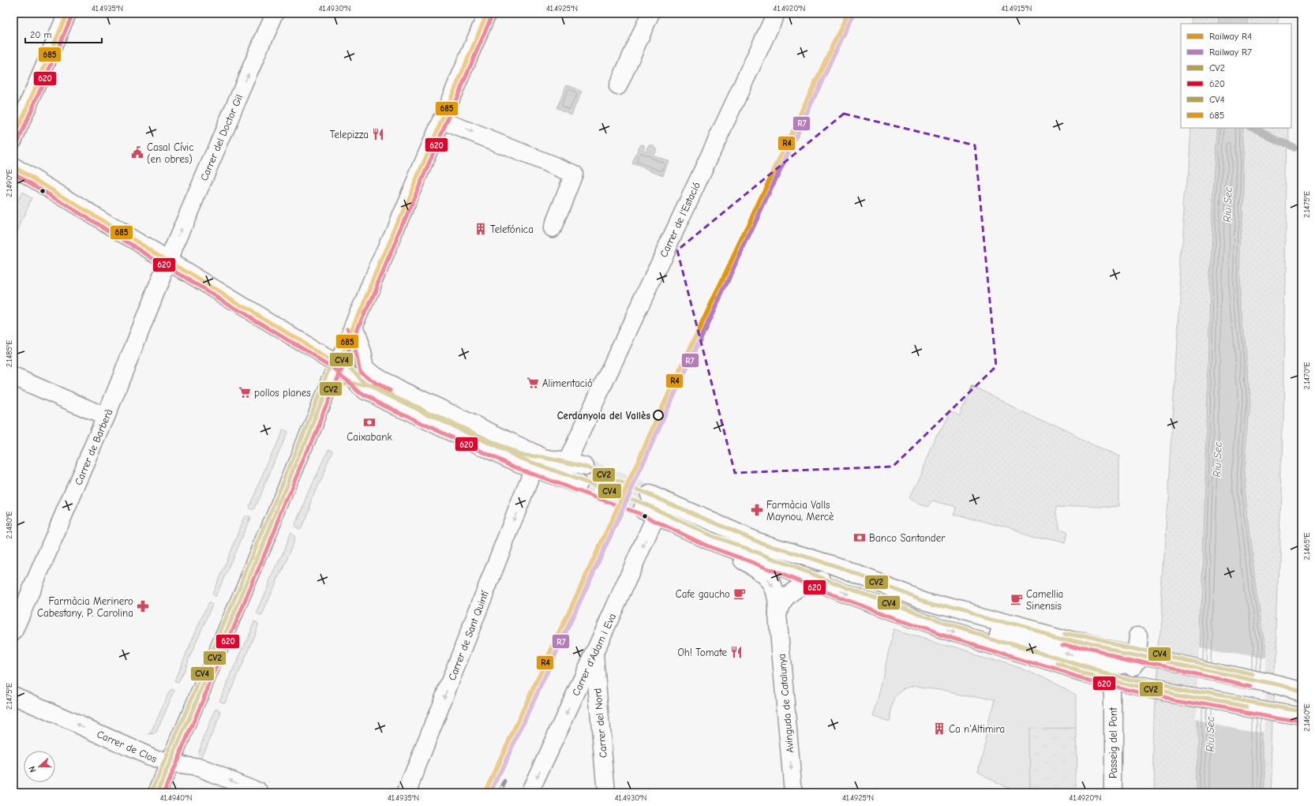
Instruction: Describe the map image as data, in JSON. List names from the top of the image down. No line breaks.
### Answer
{"streets":{"street":["Carrer del Doctor Gil","Carrer de l'Estació","Carrer de Barberà","Carrer de Sant Quintí","Carrer d'Adam i Eva","Avinguda de Catalunya","Carrer del Nord","Passeig del Pont","Carrer de Clos"]},"crossings":[["Carrer del Doctor Gil","Carrer de Barberà"],["Carrer d'Adam i Eva","Avinguda de Catalunya"],["Carrer d'Adam i Eva","Carrer del Nord"],["Avinguda de Catalunya","Passeig del Pont"]],"one_way":["Carrer del Doctor Gil","Carrer de Sant Quintí","Carrer d'Adam i Eva","Carrer de Clos"],"water":["Riu Sec"],"places":{"restaurant":["Telepizza","Oh! Tomate"],"public building":["Casal Cívic (en obres)"],"building":["Telefónica","Ca n'Altimira"],"supermarket":["Alimentació","pollos planes"],"other":["Cerdanyola del Vallès"],"bank":["Caixabank","Banco Santander"],"pharmacy":["Farmàcia Valls Maynou, Mercè","Farmàcia Merinero Cabestany, P. Carolina"],"cafe":["Cafe gaucho","Camellia Sinensis"]},"lines":["rail line R4","transit line 685","rail line R7","transit line 620","transit line CV4","transit line CV2"],"legend":["Railway R4","Railway R7","CV2","620","CV4","685"],"scale_bar":"20 m","north":"left","coordinates":["41.4935°N","41.4930°N","41.4925°N","41.4920°N","41.4915°N","2.1490°E","2.1475°E","2.1485°E","2.1470°E","2.1480°E","2.1465°E","2.1460°E","41.4940°N"]}
